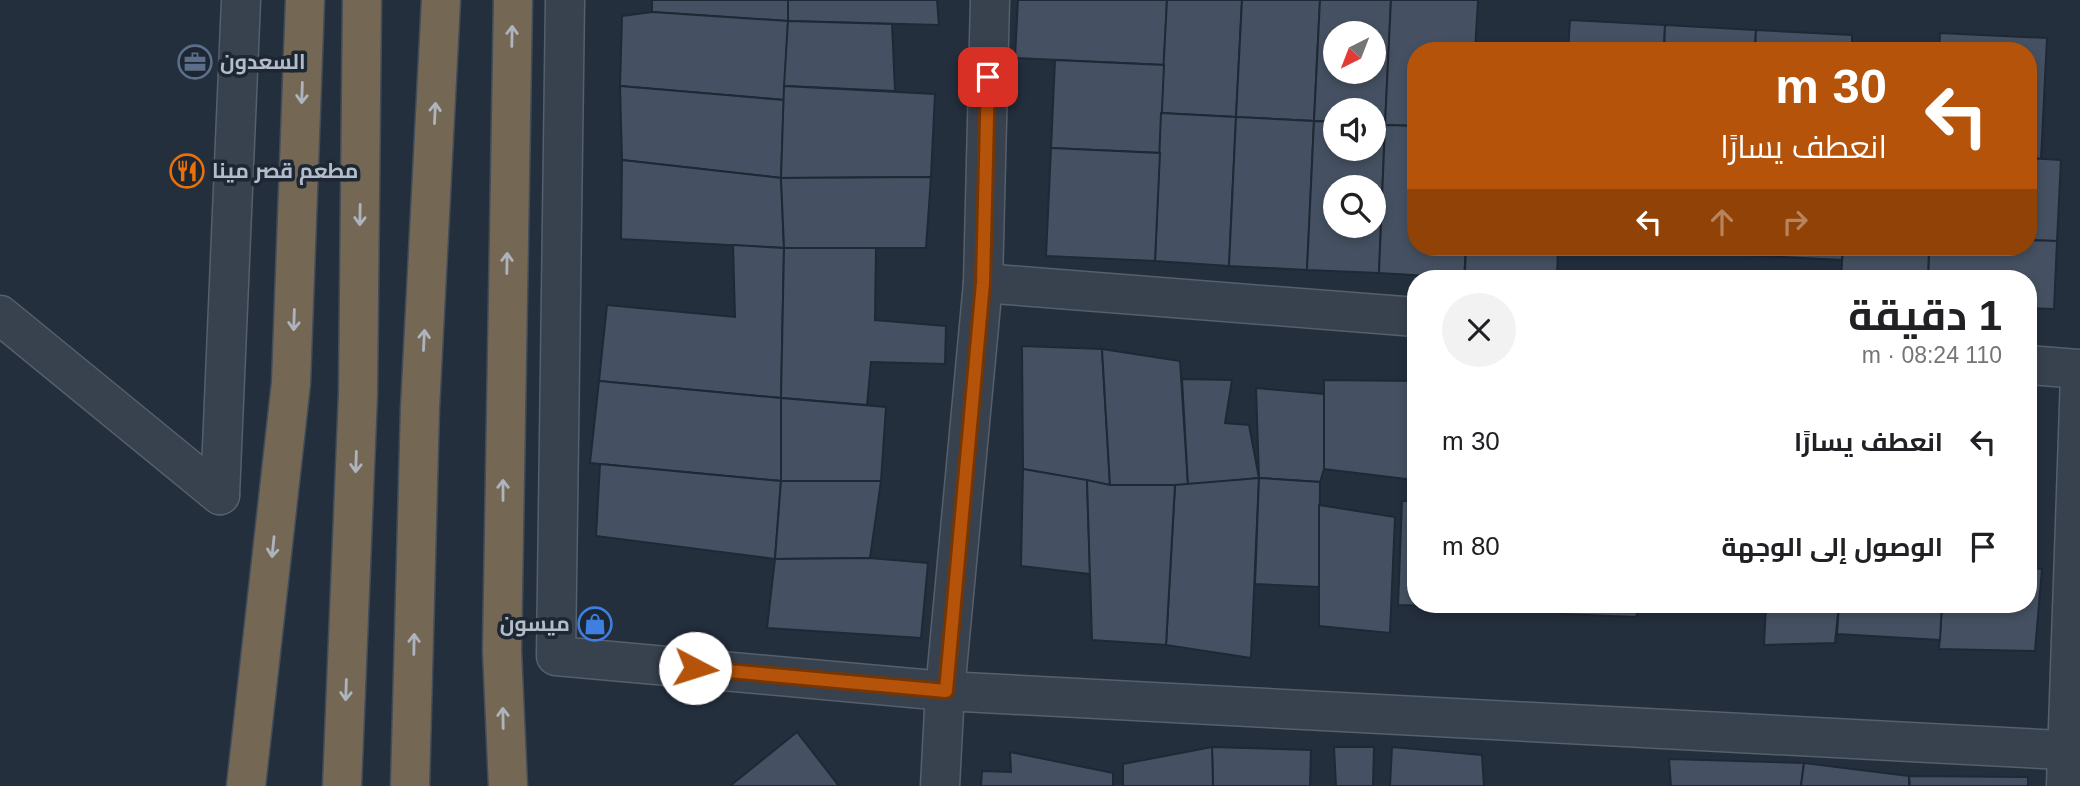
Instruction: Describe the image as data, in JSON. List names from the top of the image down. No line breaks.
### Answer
{"places":{"office":["السعدون"],"restaurant":["مطعم قصر مينا"],"shop":["ميسون"]},"north":"bottom left","page":{"turn":["30 m","انعطف يسارًا"],"heading":["1 دقيقة","110 m · 08:24"],"list":[{"name":"انعطف يسارًا","value":"30 m"},{"name":"الوصول إلى الوجهة","value":"80 m"}]}}
